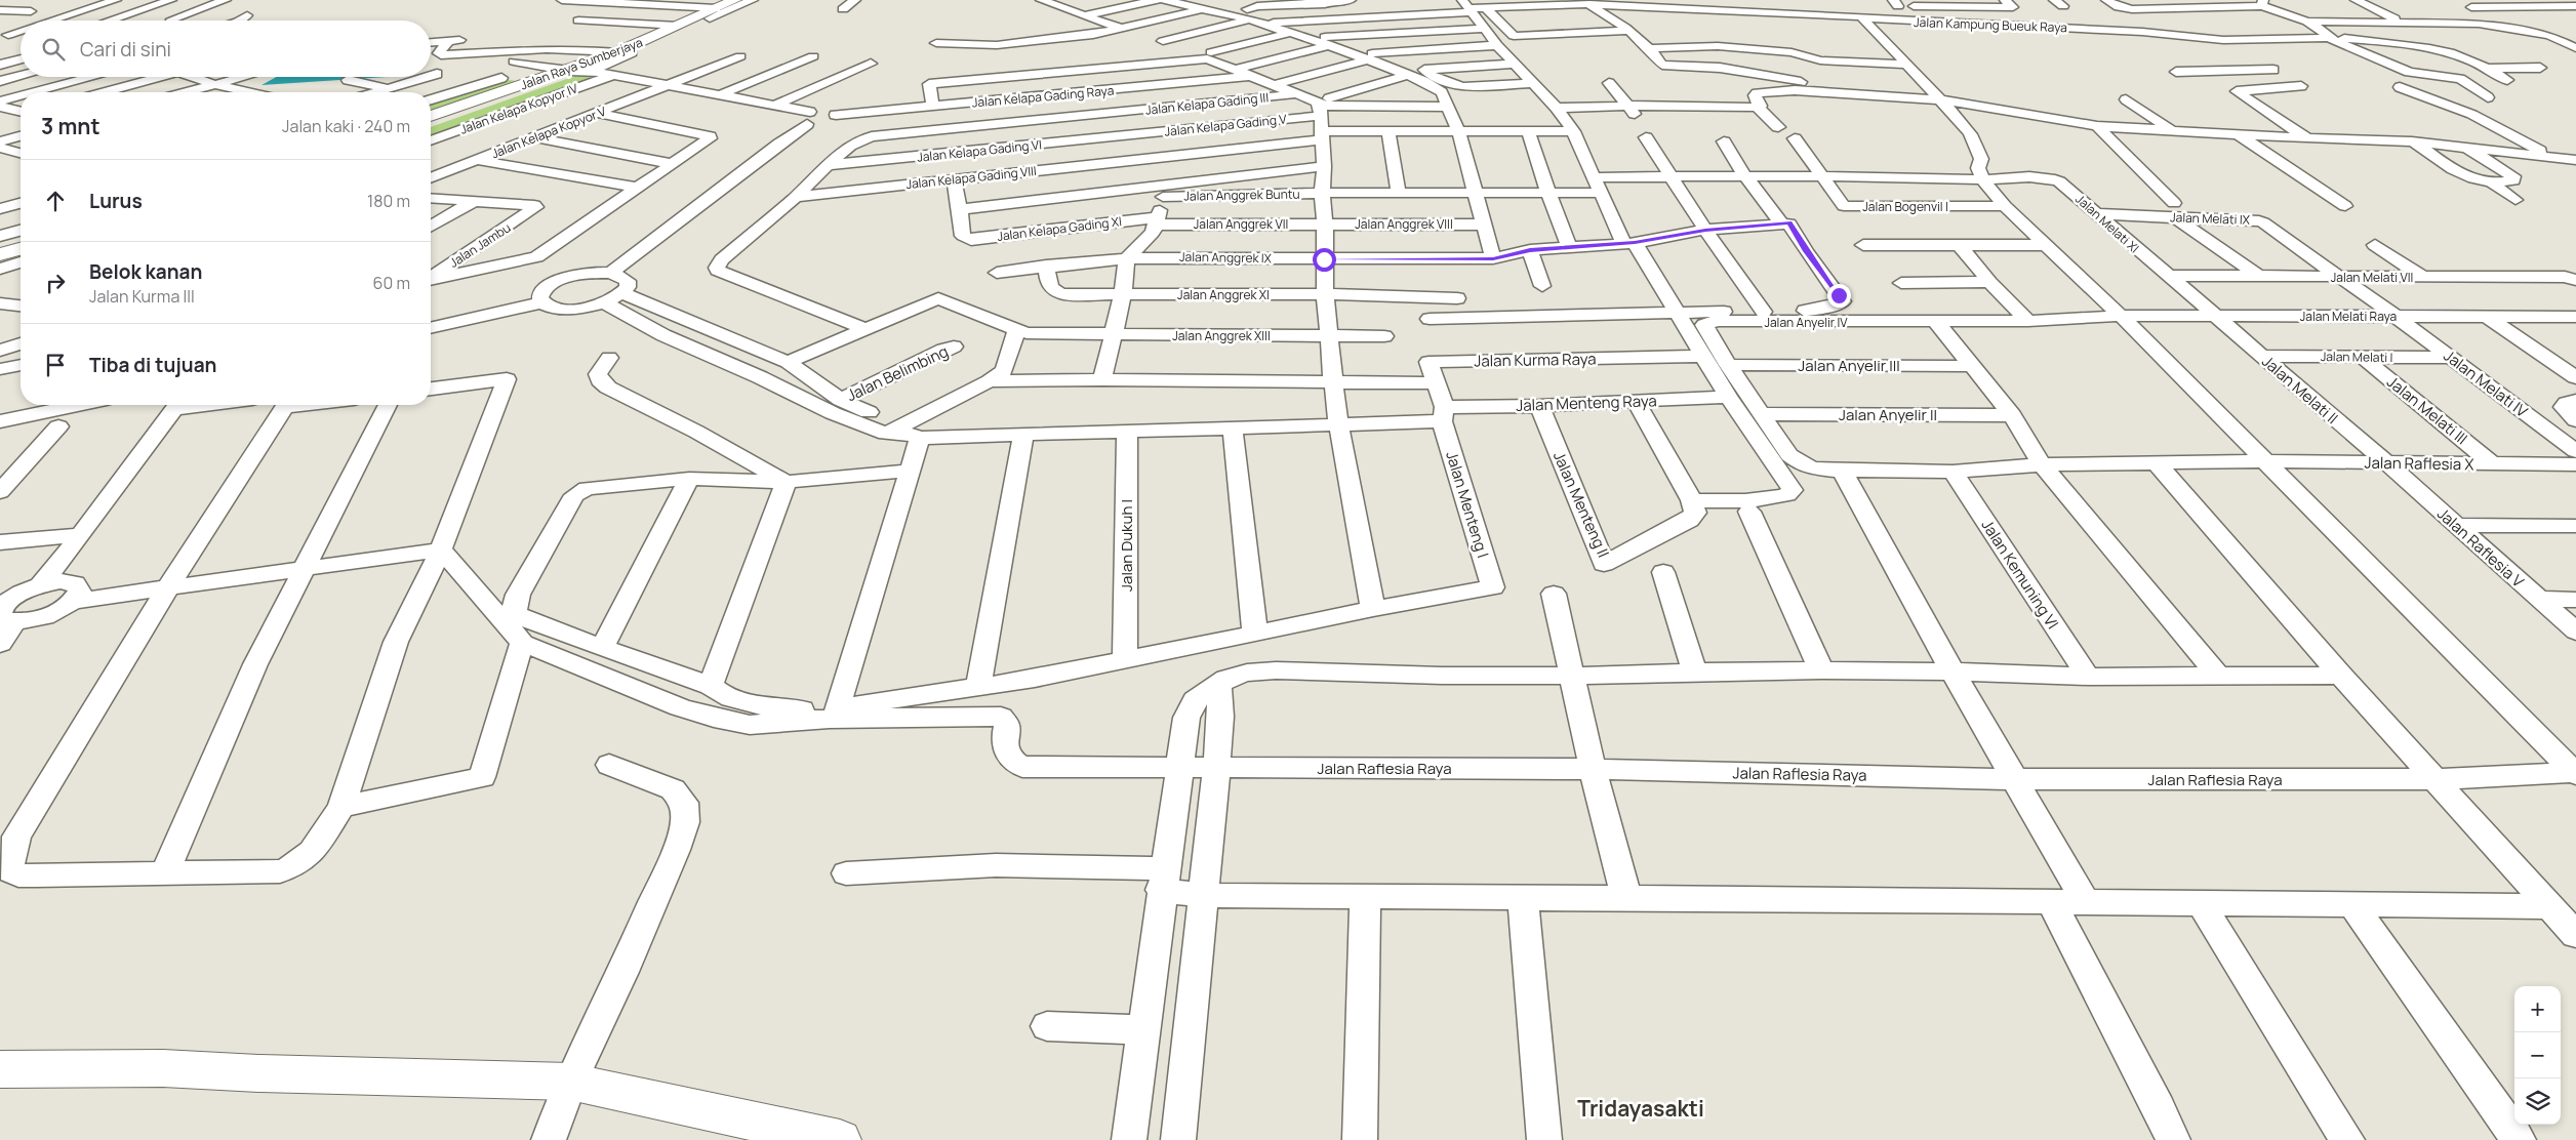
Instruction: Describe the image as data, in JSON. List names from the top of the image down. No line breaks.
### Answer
{"streets":{"street":["Jalan Kampung Bueuk Raya","Jalan Raya Sumberjaya","Jalan Kelapa Gading Raya","Jalan Kelapa Gading III","Jalan Kelapa Kopyor IV","Jalan Kelapa Gading V","Jalan Kelapa Kopyor V","Jalan Kelapa Gading VI","Jalan Kelapa Gading VIII","Jalan Anggrek Buntu","Jalan Bogenvil I","Jalan Melati IX","Jalan Anggrek VII","Jalan Anggrek VIII","Jalan Melati XI","Jalan Kelapa Gading XI","Jalan Jambu","Jalan Anggrek IX","Jalan Melati VII","Jalan Anggrek XI","Jalan Melati Raya","Jalan Anyelir IV","Jalan Anggrek XIII","Jalan Melati I","Jalan Kurma Raya","Jalan Anyelir III","Jalan Belimbing","Jalan Melati IV","Jalan Melati II","Jalan Menteng Raya","Jalan Melati III","Jalan Anyelir II","Jalan Raflesia X","Jalan Menteng I","Jalan Menteng II","Jalan Dukuh I","Jalan Raflesia V","Jalan Kemuning VI","Jalan Raflesia Raya"]},"crossings":[["Jalan Raya Sumberjaya","Jalan Kelapa Kopyor IV"],["Jalan Kelapa Gading III","Jalan Kelapa Gading VI"],["Jalan Kelapa Gading III","Jalan Kelapa Gading VIII"],["Jalan Kelapa Gading III","Jalan Anggrek XIII"],["Jalan Kelapa Kopyor IV","Jalan Kelapa Kopyor V"],["Jalan Kelapa Gading V","Jalan Kelapa Gading VI"],["Jalan Bogenvil I","Jalan Melati XI"],["Jalan Melati IX","Jalan Melati XI"],["Jalan Melati IX","Jalan Melati VII"],["Jalan Melati IX","Jalan Melati Raya"],["Jalan Melati IX","Jalan Melati IV"],["Jalan Anggrek VII","Jalan Anggrek VIII"],["Jalan Anggrek VII","Jalan Kelapa Gading XI"],["Jalan Melati XI","Jalan Melati VII"],["Jalan Melati XI","Jalan Melati Raya"],["Jalan Melati XI","Jalan Melati II"],["Jalan Anggrek IX","Jalan Anggrek XI"],["Jalan Melati Raya","Jalan Anyelir IV"],["Jalan Melati Raya","Jalan Melati IV"],["Jalan Melati Raya","Jalan Melati II"],["Jalan Anyelir IV","Jalan Anyelir III"],["Jalan Anyelir IV","Jalan Anyelir II"],["Jalan Anyelir IV","Jalan Raflesia X"],["Jalan Anyelir IV","Jalan Kemuning VI"],["Jalan Melati I","Jalan Melati IV"],["Jalan Melati I","Jalan Melati II"],["Jalan Melati I","Jalan Melati III"],["Jalan Kurma Raya","Jalan Menteng Raya"],["Jalan Kurma Raya","Jalan Menteng I"],["Jalan Melati IV","Jalan Raflesia X"],["Jalan Melati II","Jalan Raflesia X"],["Jalan Melati II","Jalan Raflesia V"],["Jalan Menteng Raya","Jalan Menteng I"],["Jalan Menteng Raya","Jalan Menteng II"],["Jalan Menteng Raya","Jalan Dukuh I"],["Jalan Melati III","Jalan Raflesia X"],["Jalan Raflesia X","Jalan Raflesia V"]],"districts":["Tridayasakti"],"page":{"search":"Cari di sini","heading":["3 mnt","Jalan kaki · 240 m"],"list":[["Lurus","180 m"],["Belok kanan","Jalan Kurma III","60 m"],"Tiba di tujuan"],"map_buttons":["+","−"]}}
